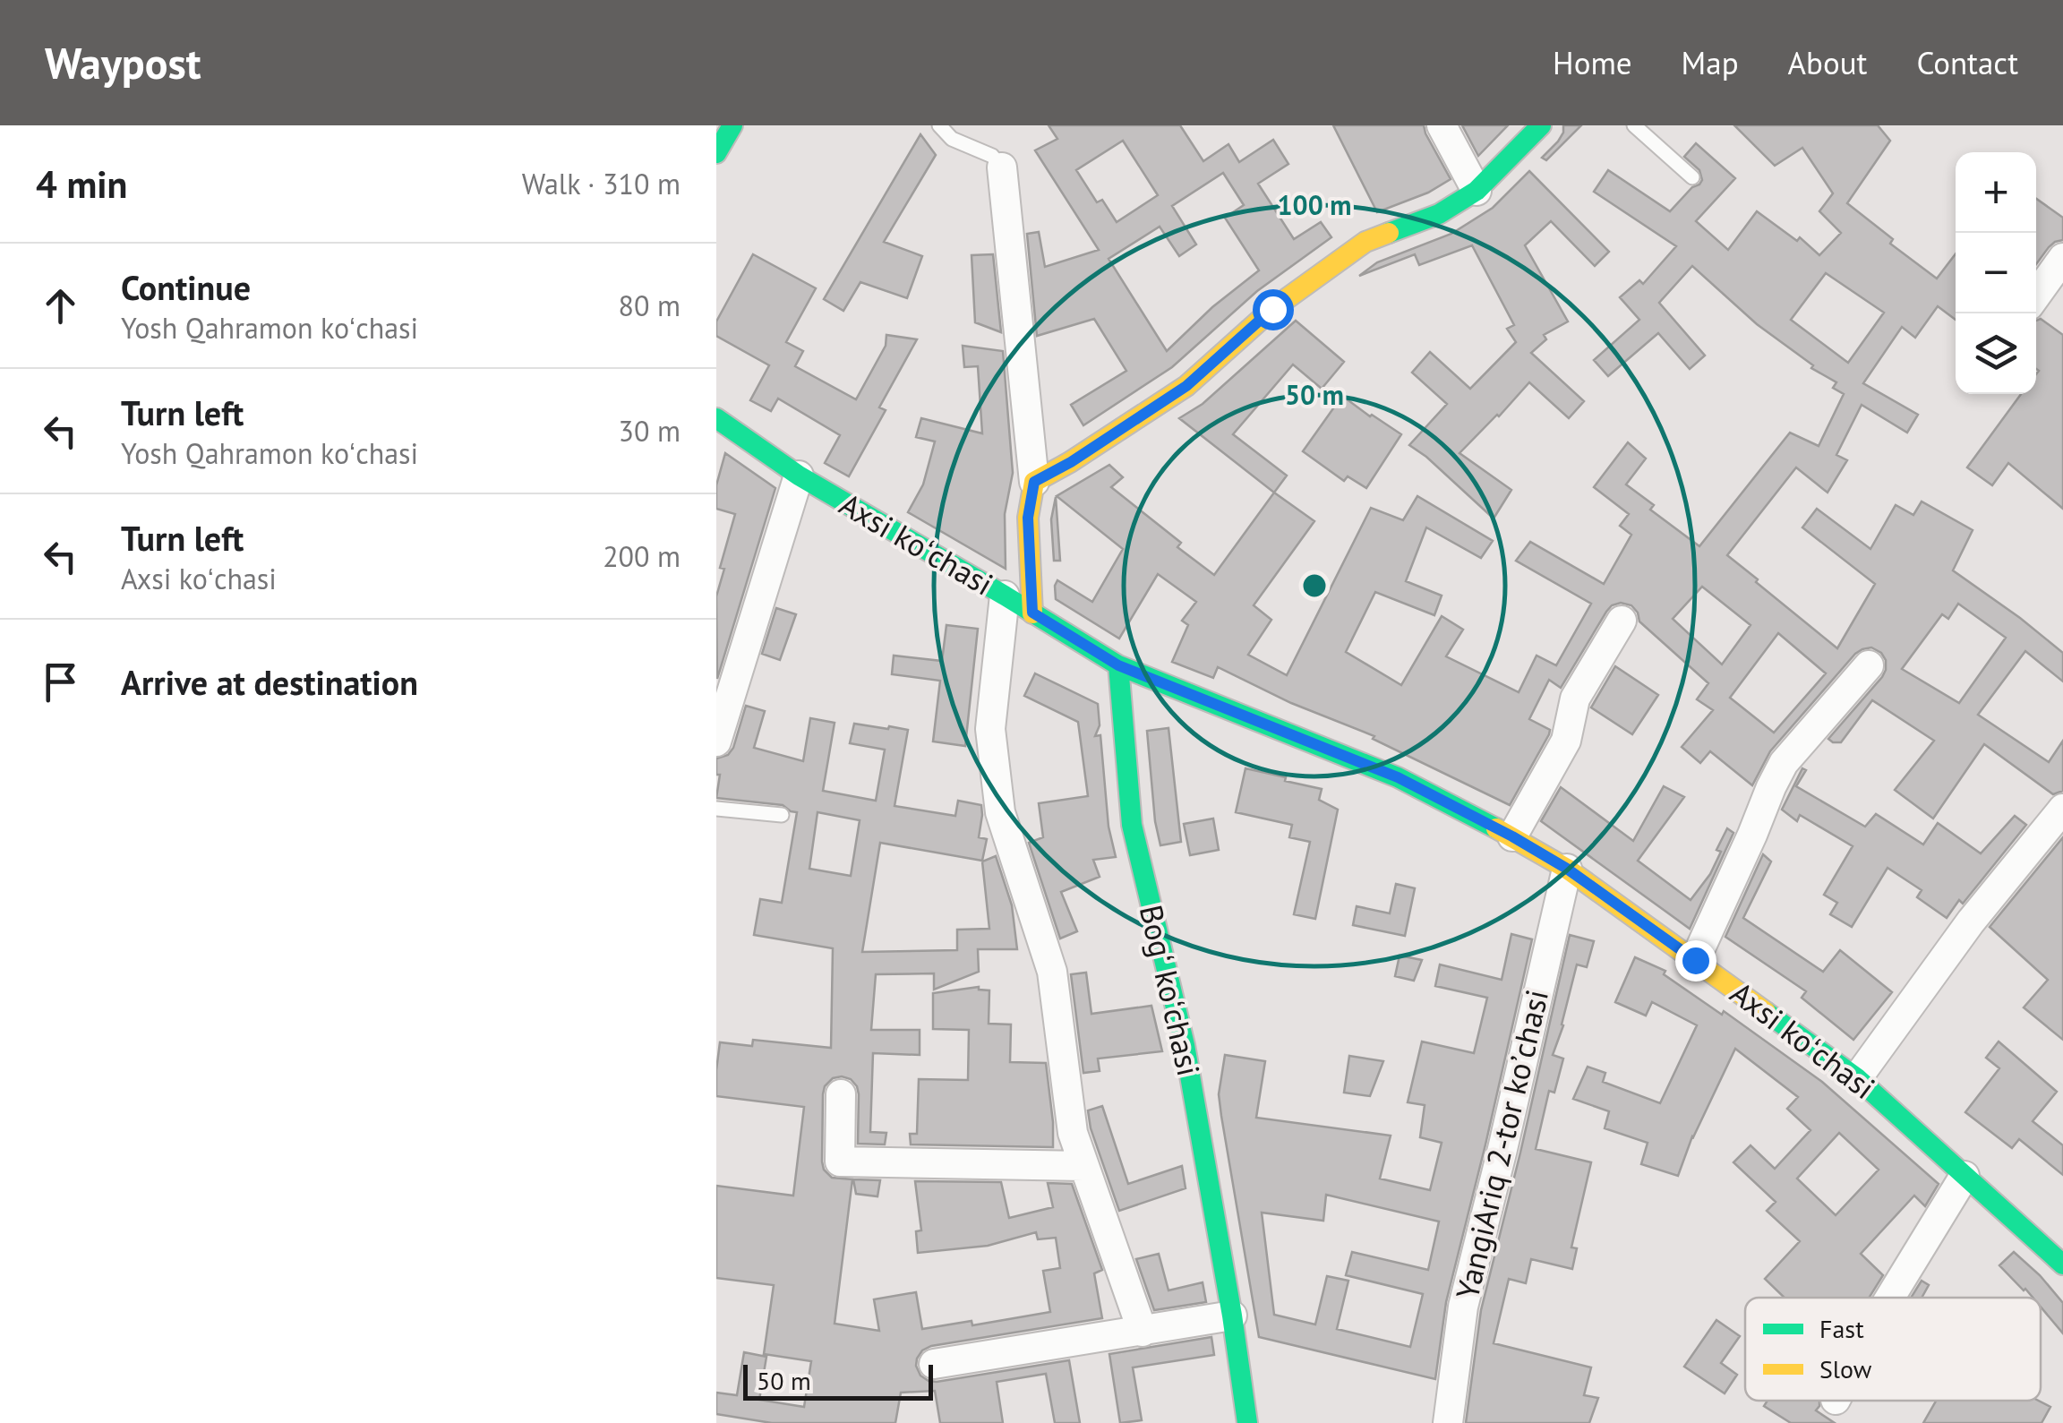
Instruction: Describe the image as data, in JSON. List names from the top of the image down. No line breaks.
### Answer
{"streets":{"main road":["Axsi koʻchasi","Bogʻ koʻchasi"],"street":["YangiАriq 2-tor koʼchasi"]},"crossings":[["Axsi koʻchasi","Bogʻ koʻchasi"],["Axsi koʻchasi","YangiАriq 2-tor koʼchasi"]],"legend":["Fast","Slow"],"scale_bar":"50 m","page":{"header":"Waypost","nav":["Home","Map","About","Contact"],"heading":["4 min","Walk · 310 m"],"map_buttons":["+","−"],"list":[["Continue","Yosh Qahramon koʻchasi","80 m"],["Turn left","Yosh Qahramon koʻchasi","30 m"],["Turn left","Axsi koʻchasi","200 m"],"Arrive at destination"],"scale":"50 m"},"rings":["100 m","50 m"]}
